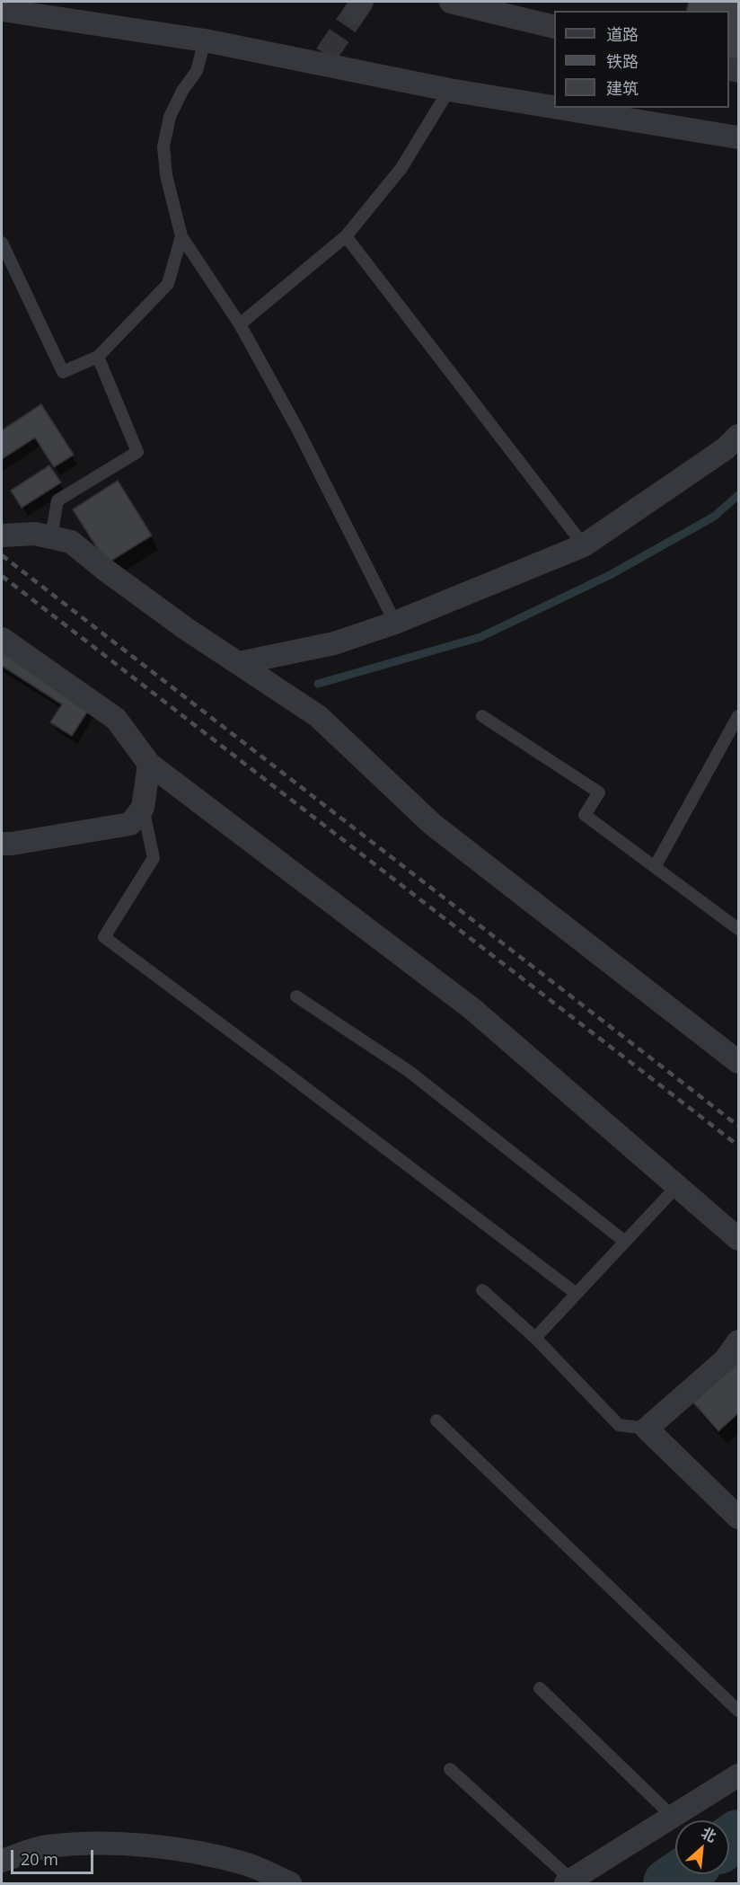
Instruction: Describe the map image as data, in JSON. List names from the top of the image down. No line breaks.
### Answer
{"legend":["道路","铁路","建筑"],"scale_bar":"20 m","north":"top right"}
